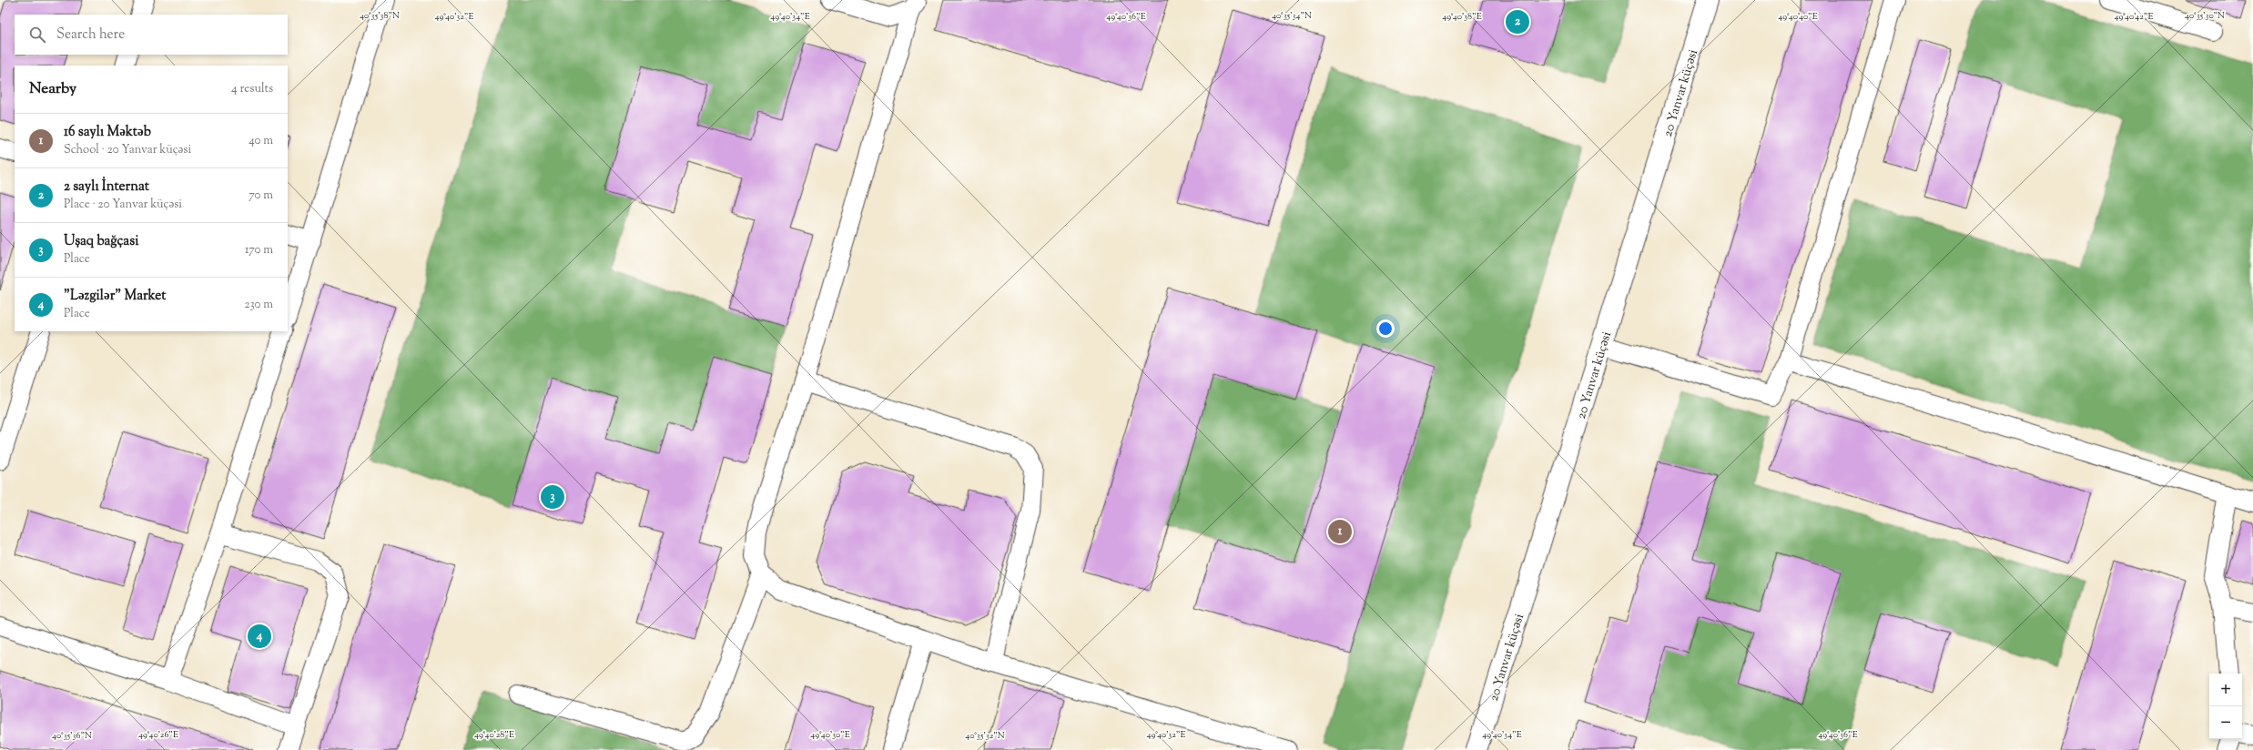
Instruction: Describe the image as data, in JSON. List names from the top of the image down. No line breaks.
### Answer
{"streets":{"street":["20 Yanvar küçəsi"]},"page":{"pins":["2","3","1","4"],"search":"Search here","heading":["Nearby","4 results"],"list":[{"mark":"1","name":"16 saylı Məktəb","note":"School · 20 Yanvar küçəsi","value":"40 m"},{"mark":"2","name":"2 saylı İnternat","note":"Place · 20 Yanvar küçəsi","value":"70 m"},{"mark":"3","name":"Uşaq bağçasi","note":"Place","value":"170 m"},{"mark":"4","name":"\"Ləzgilər\" Market","note":"Place","value":"230 m"}],"map_buttons":["+","−"]},"coordinates":["40°35'38\"N","40°35'34\"N","40°35'30\"N","49°40'40\"E","49°40'42\"E","49°40'32\"E","49°40'34\"E","49°40'36\"E","49°40'38\"E","49°40'26\"E","49°40'28\"E","49°40'30\"E","40°35'36\"N","40°35'32\"N"]}
